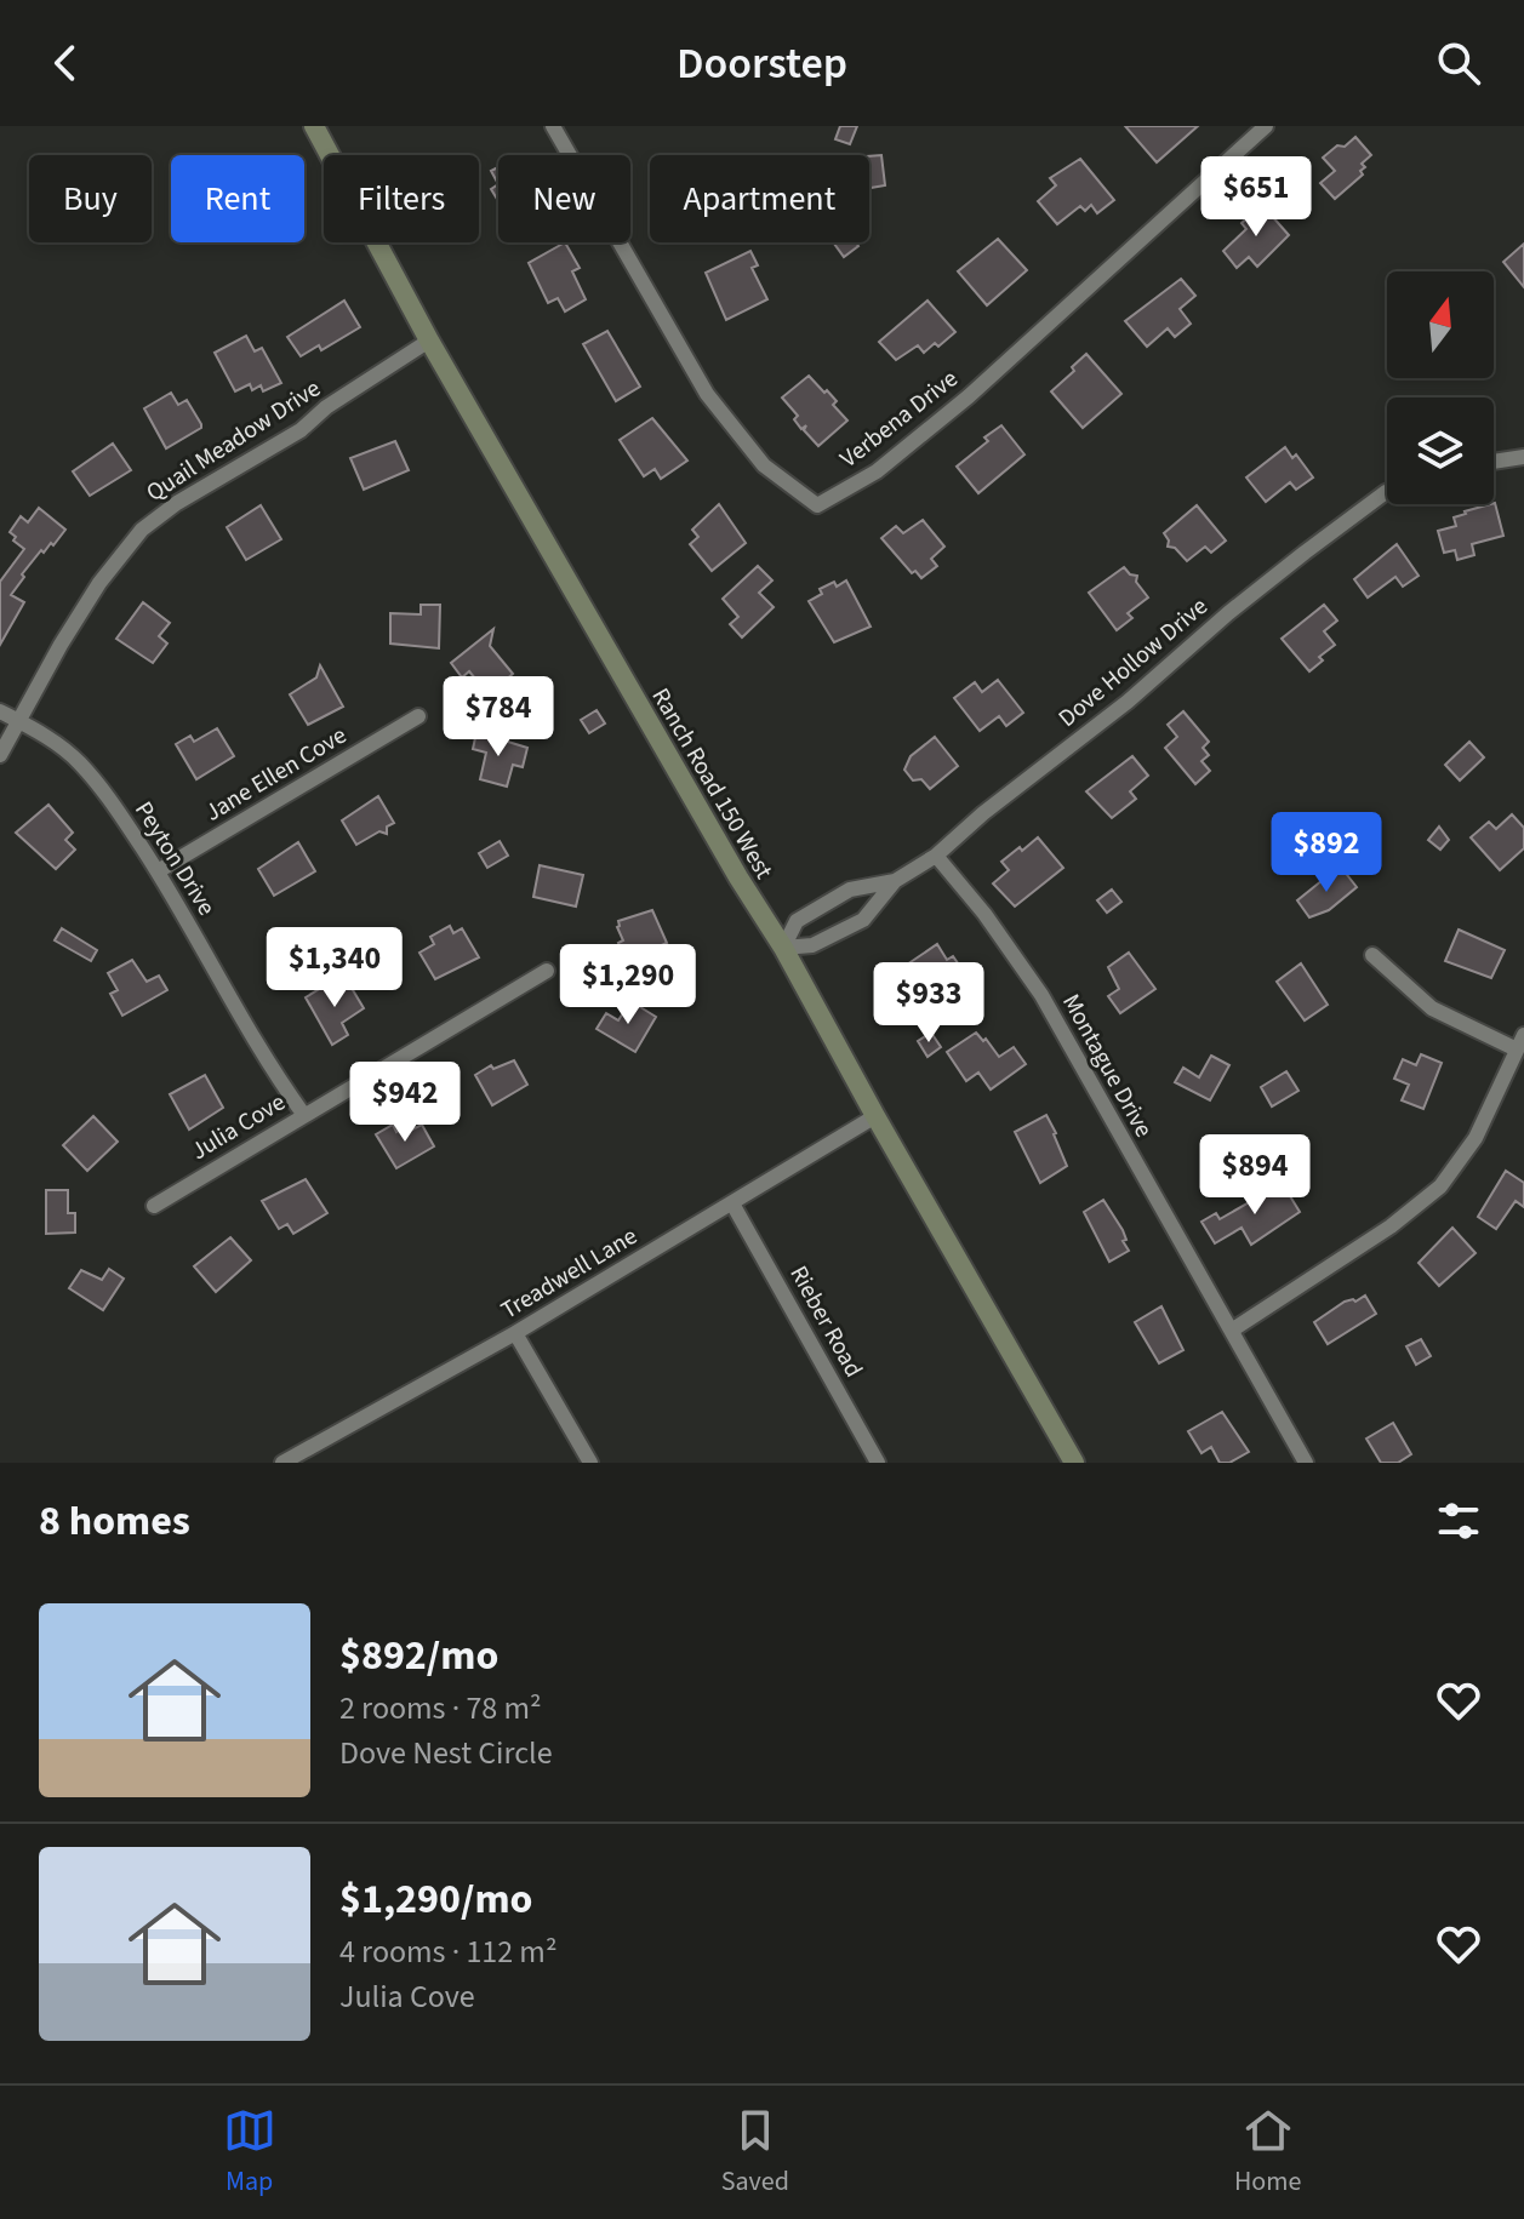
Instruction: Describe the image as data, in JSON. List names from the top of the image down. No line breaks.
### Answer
{"streets":{"main road":["Ranch Road 150 West"],"street":["Verbena Drive","Quail Meadow Drive","Dove Hollow Drive","Jane Ellen Cove","Peyton Drive","Montague Drive","Julia Cove","Treadwell Lane","Rieber Road"]},"crossings":[["Quail Meadow Drive","Ranch Road 150 West"],["Quail Meadow Drive","Peyton Drive"],["Dove Hollow Drive","Ranch Road 150 West"],["Dove Hollow Drive","Montague Drive"],["Jane Ellen Cove","Peyton Drive"],["Ranch Road 150 West","Treadwell Lane"],["Peyton Drive","Julia Cove"],["Treadwell Lane","Rieber Road"]],"north":"top","page":{"header":"Doorstep","chip":["Buy","Rent","Filters","New","Apartment"],"price":["$651","$784","$892","$1,340","$1,290","$933","$942","$894"],"heading":"8 homes","list":[{"name":"$892/mo","note":"2 rooms · 78 m² · Dove Nest Circle"},{"name":"$1,290/mo","note":"4 rooms · 112 m² · Julia Cove"}],"tabs":["Map","Saved","Home"]}}
